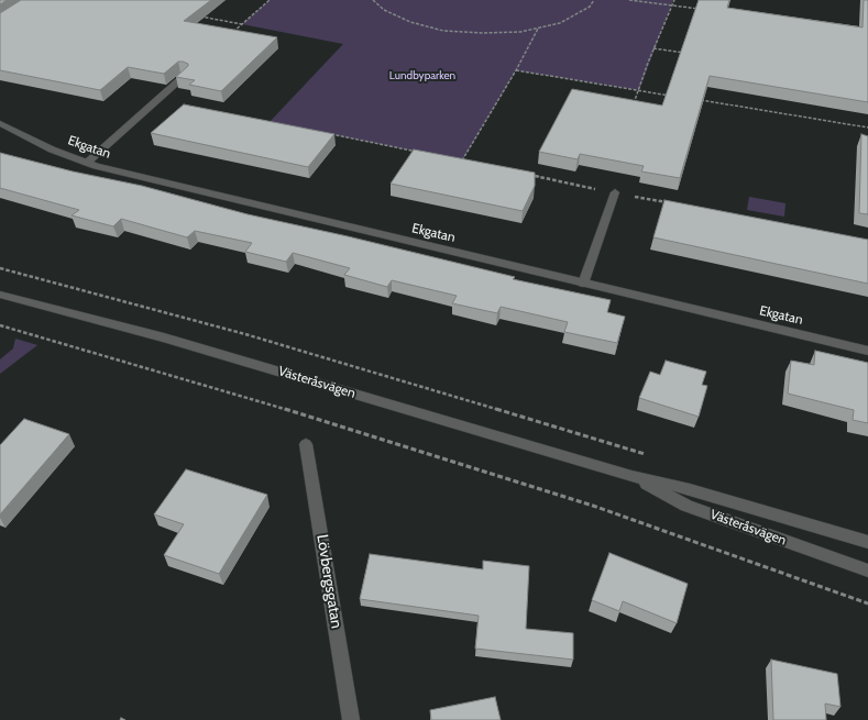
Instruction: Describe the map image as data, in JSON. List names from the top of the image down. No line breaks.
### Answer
{"streets":{"street":["Ekgatan","Västeråsvägen","Lövbergsgatan"]},"parks":["Lundbyparken"]}
